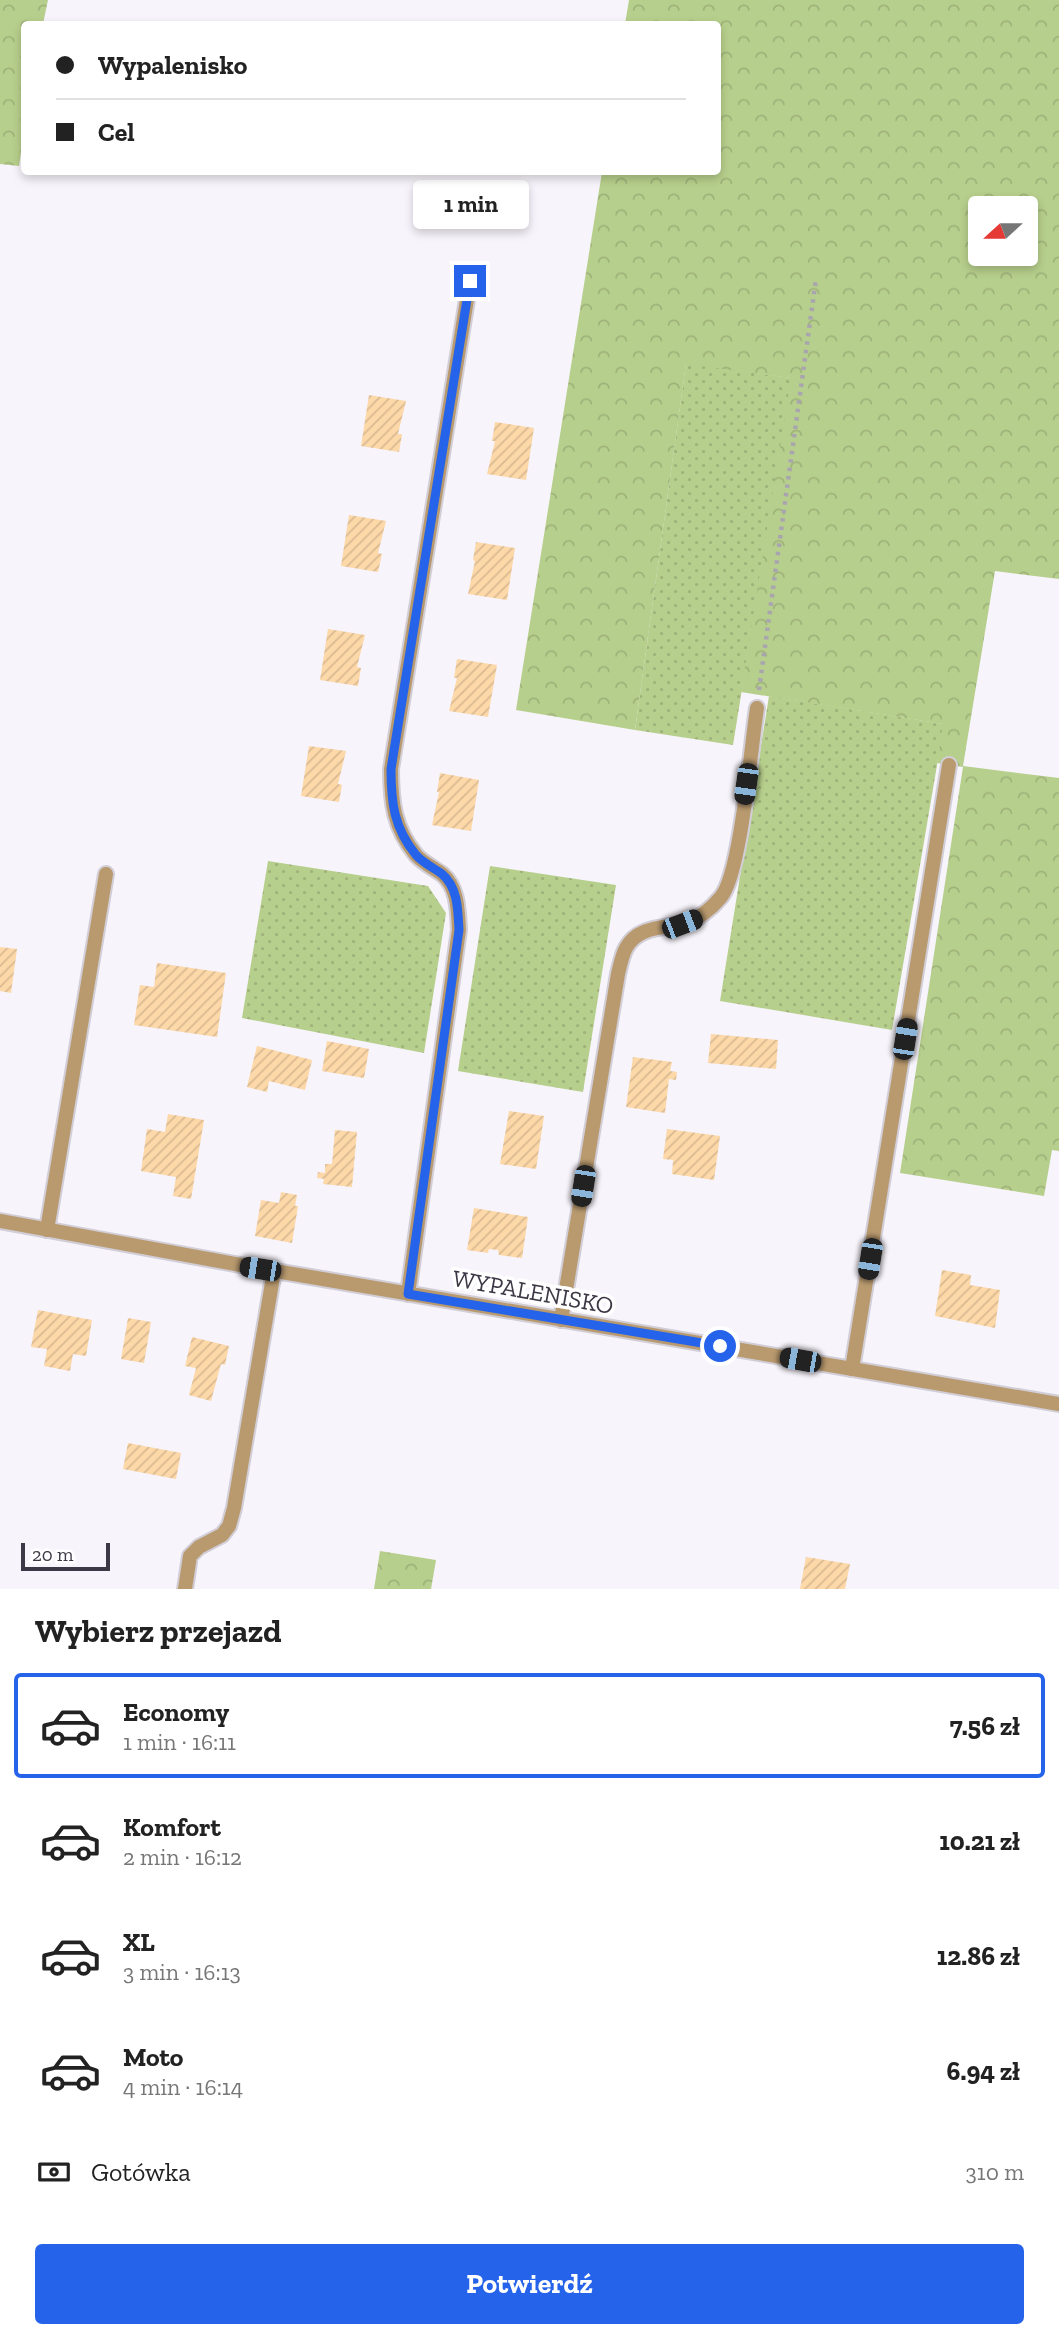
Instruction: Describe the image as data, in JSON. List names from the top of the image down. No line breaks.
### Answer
{"streets":{"street":["WYPALENISKO"]},"scale_bar":"20 m","north":"left","page":{"banner":["Wypalenisko","Cel"],"bubble":"1 min","scale":"20 m","heading":"Wybierz przejazd","list":[{"name":"Economy","note":"1 min · 16:11","value":"7.56 zł"},{"name":"Komfort","note":"2 min · 16:12","value":"10.21 zł"},{"name":"XL","note":"3 min · 16:13","value":"12.86 zł"},{"name":"Moto","note":"4 min · 16:14","value":"6.94 zł"}],"pay":["Gotówka","310 m"],"buttons":"Potwierdź"}}
